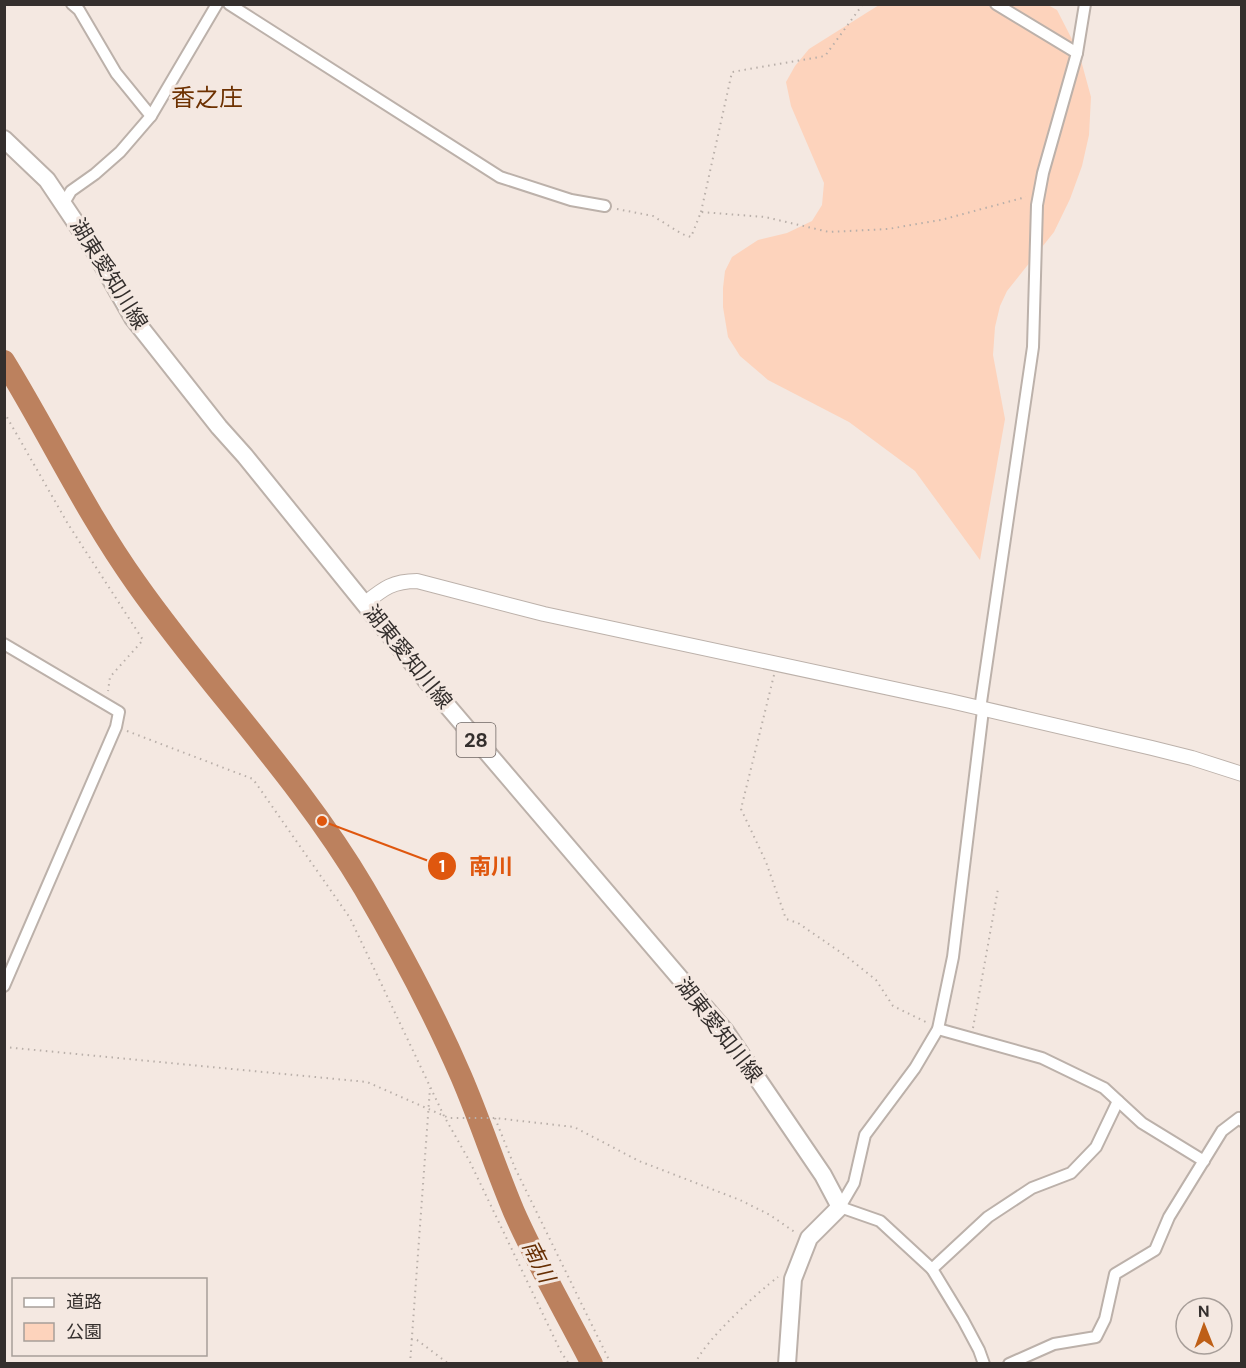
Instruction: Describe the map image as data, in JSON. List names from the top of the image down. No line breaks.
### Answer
{"streets":{"main road":["湖東愛知川線","28"]},"districts":["香之庄"],"water":["南川"],"places":["南川"],"legend":["道路","公園"],"north":"top"}
